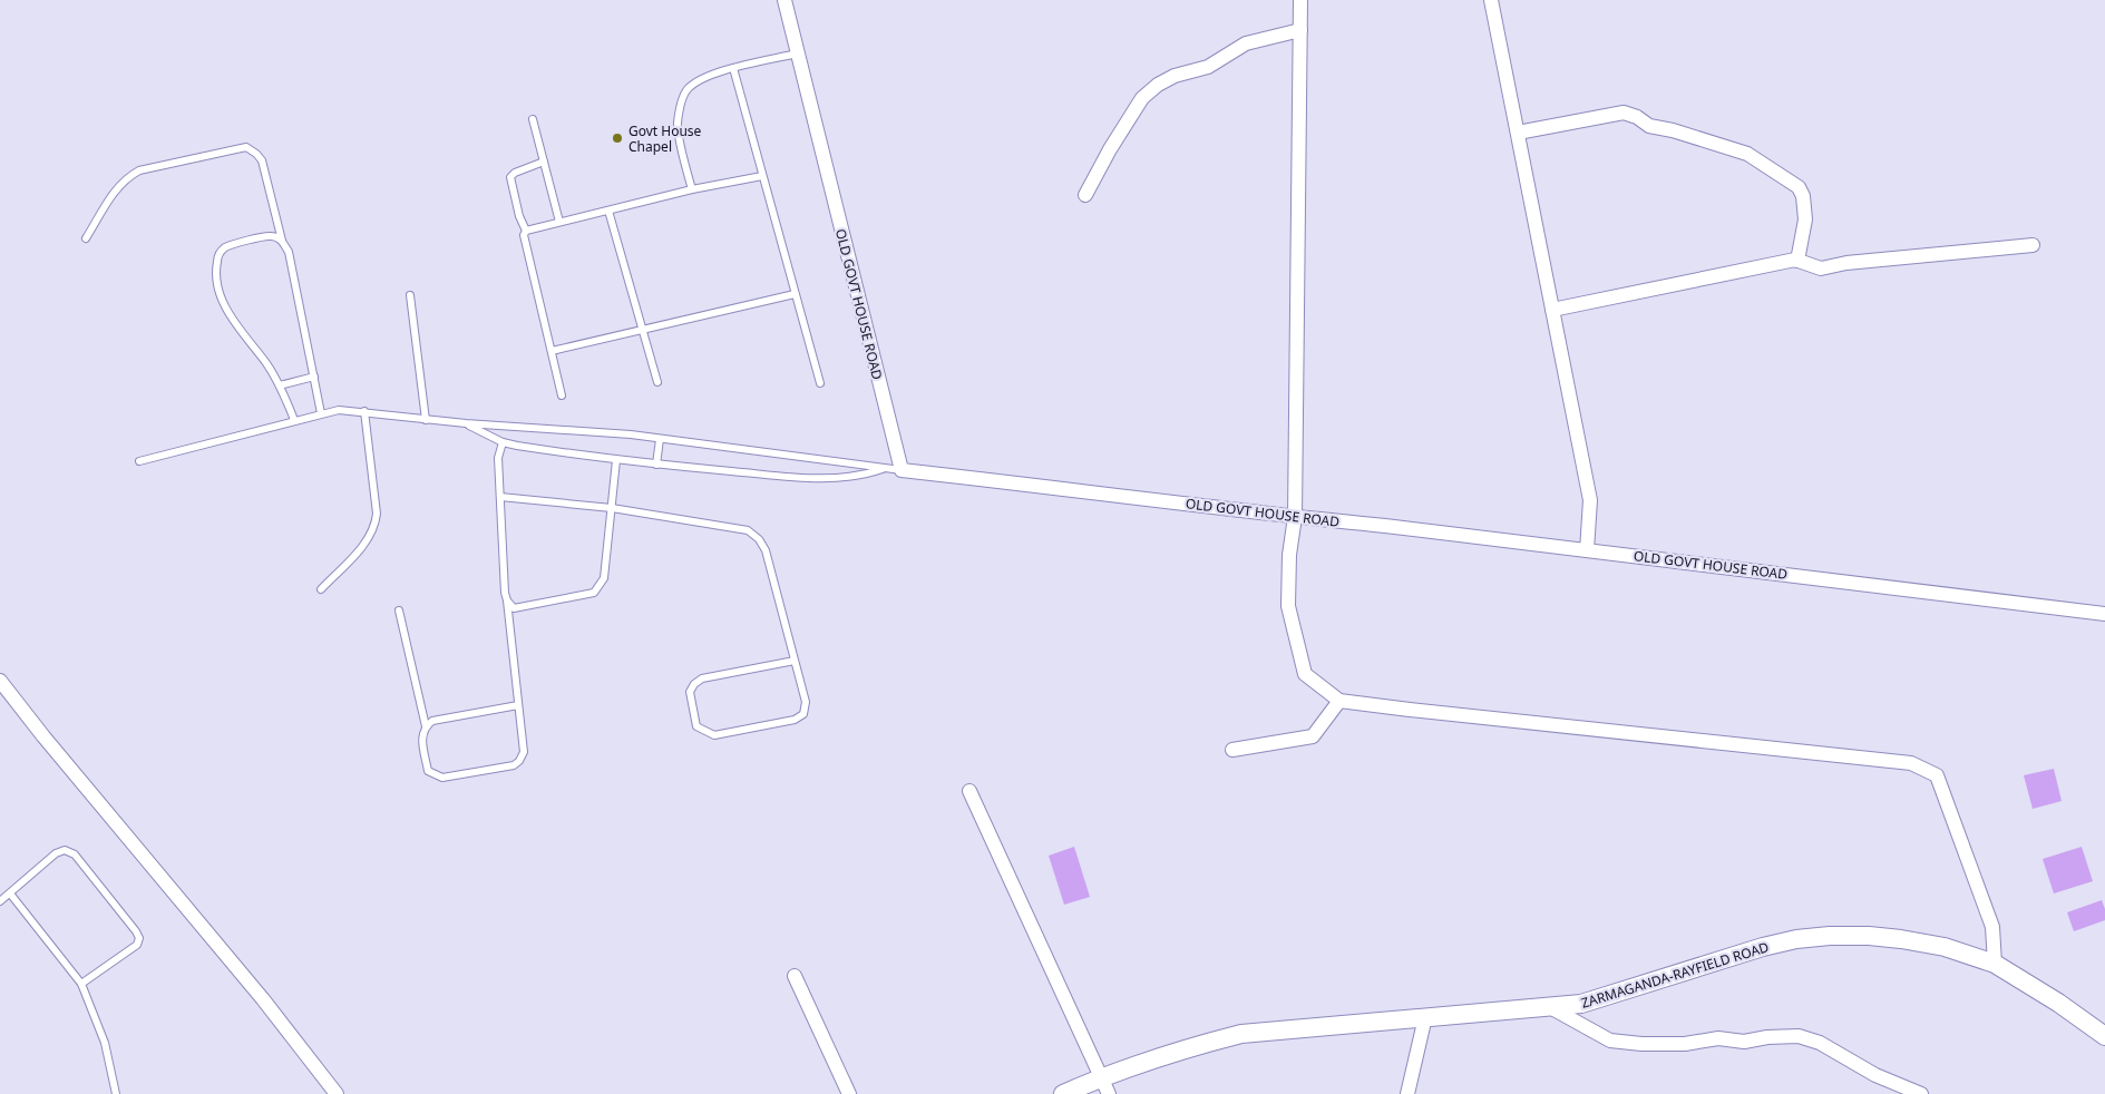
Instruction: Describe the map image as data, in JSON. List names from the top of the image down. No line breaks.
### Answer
{"streets":{"street":["OLD GOVT HOUSE ROAD","ZARMAGANDA-RAYFIELD ROAD"]},"places":["Govt House Chapel"]}
